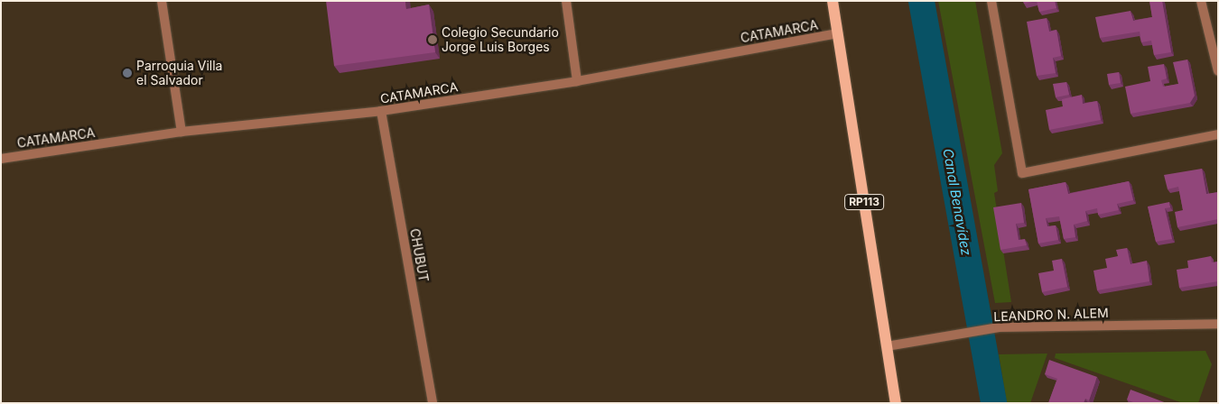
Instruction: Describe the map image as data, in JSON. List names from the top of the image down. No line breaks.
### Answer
{"streets":{"main road":["RP113"],"street":["CATAMARCA","CHUBUT","LEANDRO N. ALEM"]},"crossings":[["CATAMARCA","RP113"],["CATAMARCA","CHUBUT"],["RP113","LEANDRO N. ALEM"]],"water":["Canal Benavídez"],"places":["Colegio Secundario Jorge Luis Borges","Parroquia Villa el Salvador"]}
